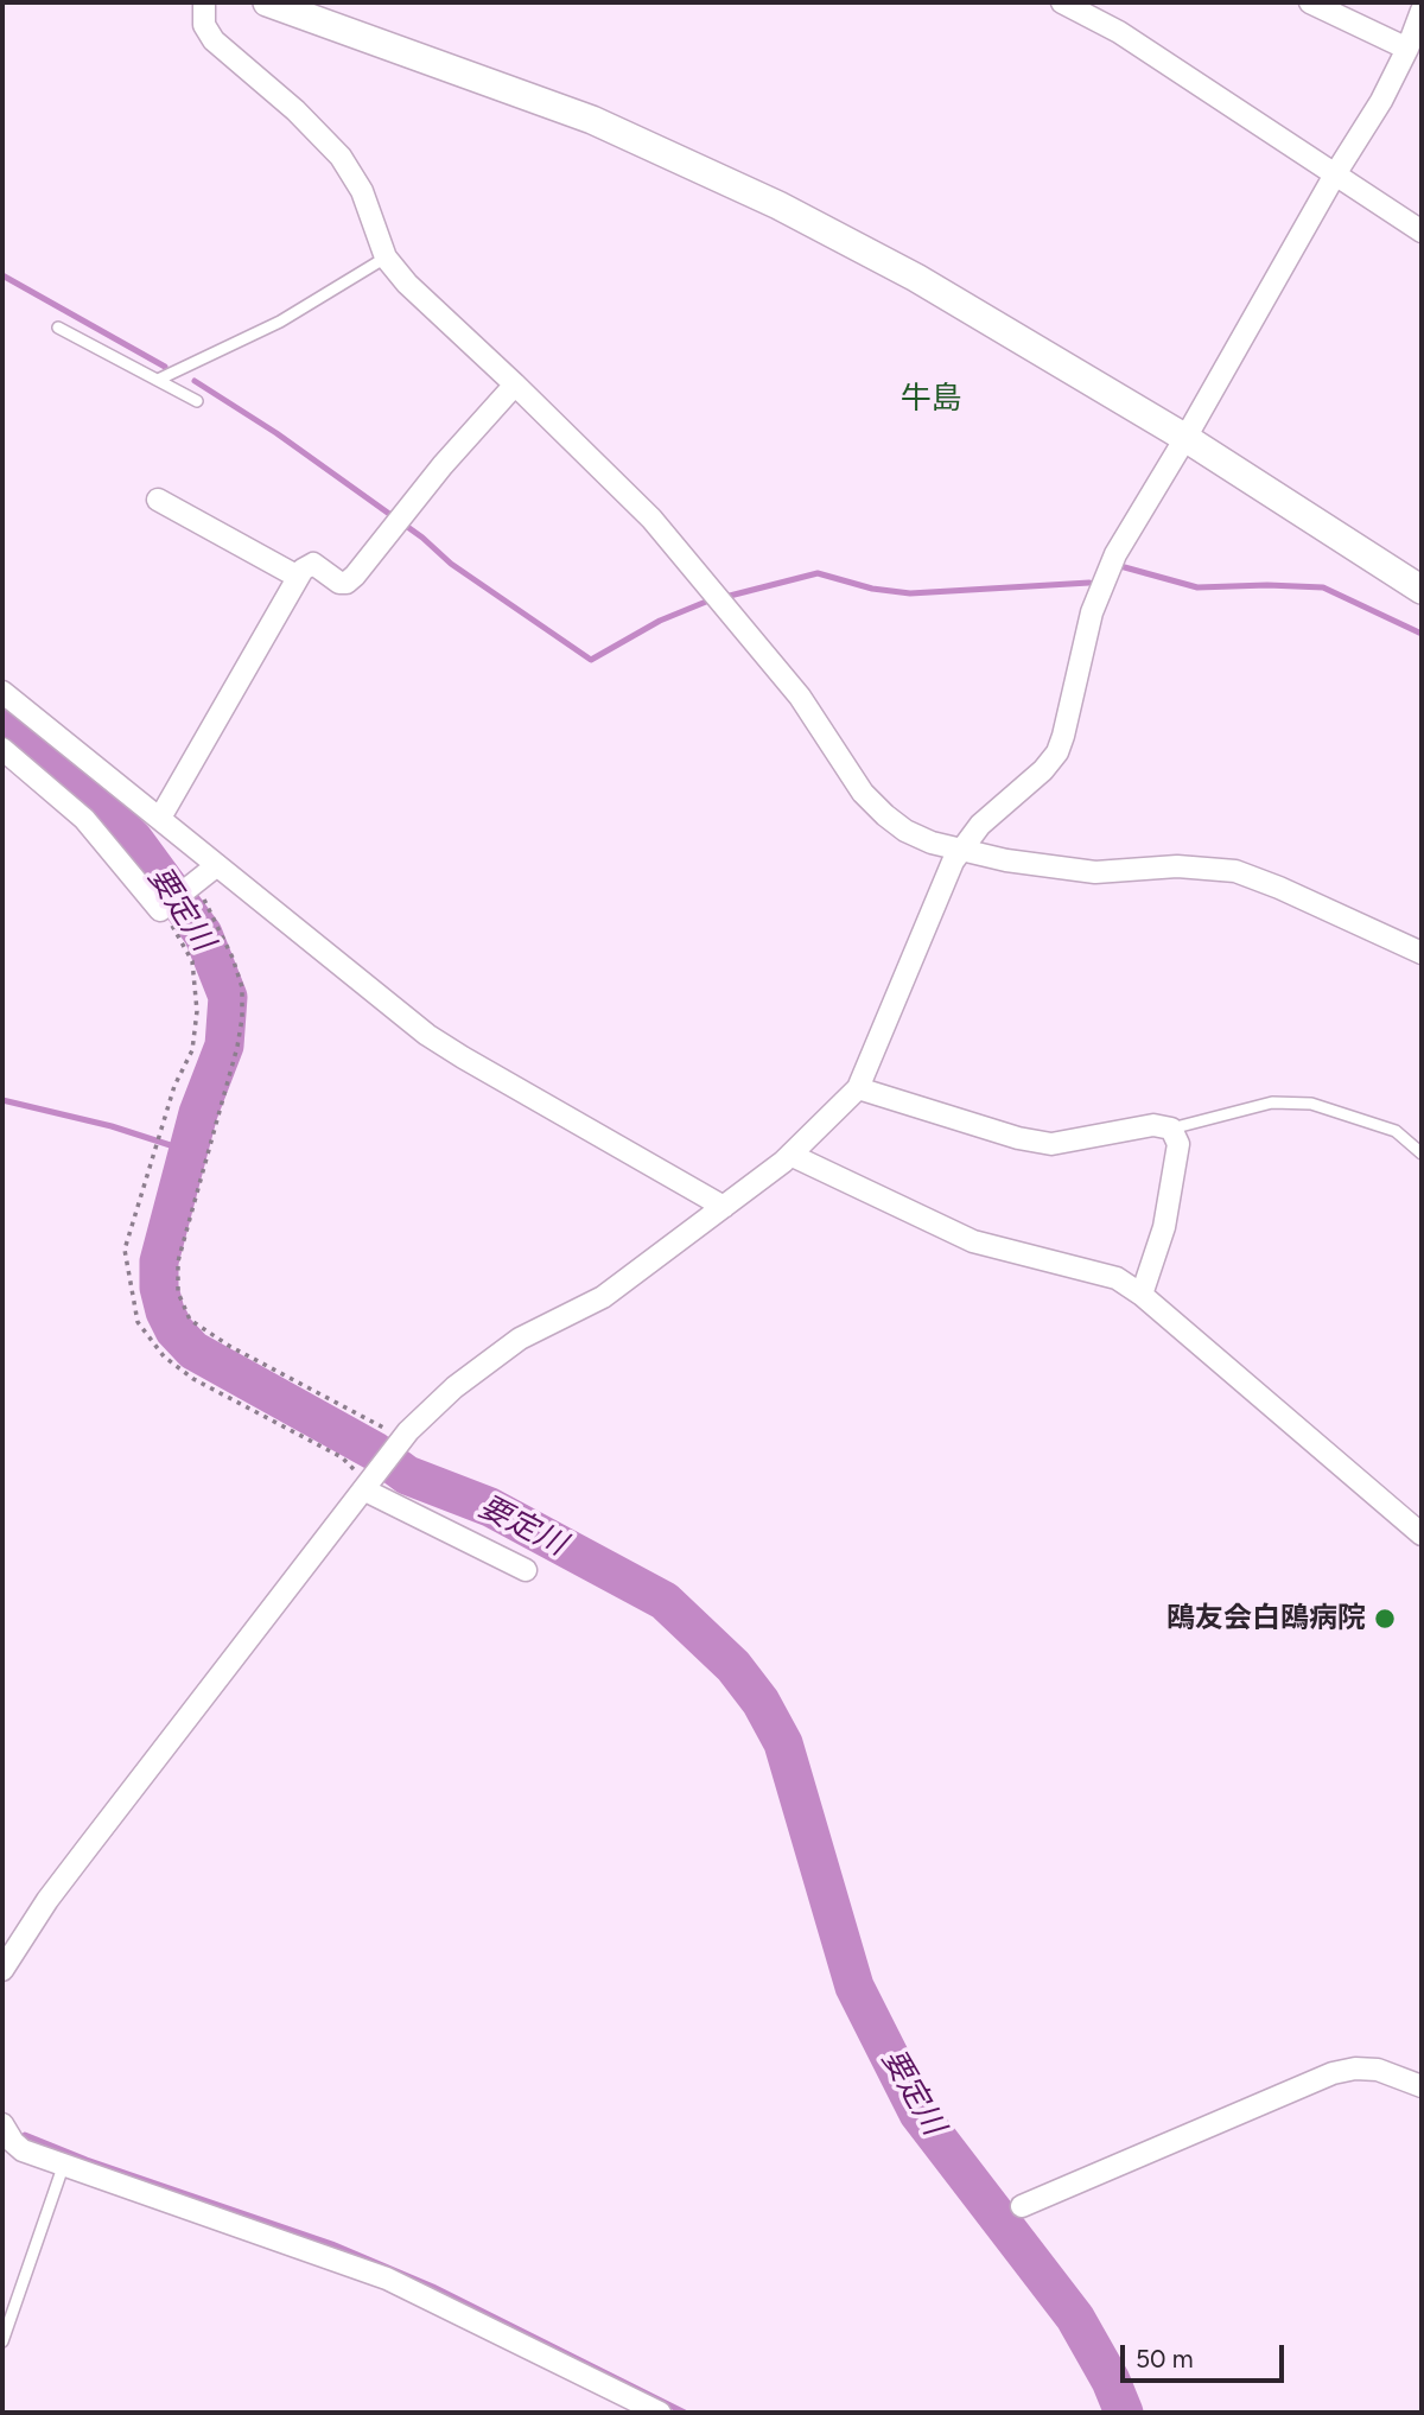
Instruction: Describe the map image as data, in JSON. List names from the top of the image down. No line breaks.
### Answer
{"districts":["牛島"],"water":["要定川"],"places":["鴎友会白鴎病院"],"scale_bar":"50 m"}
